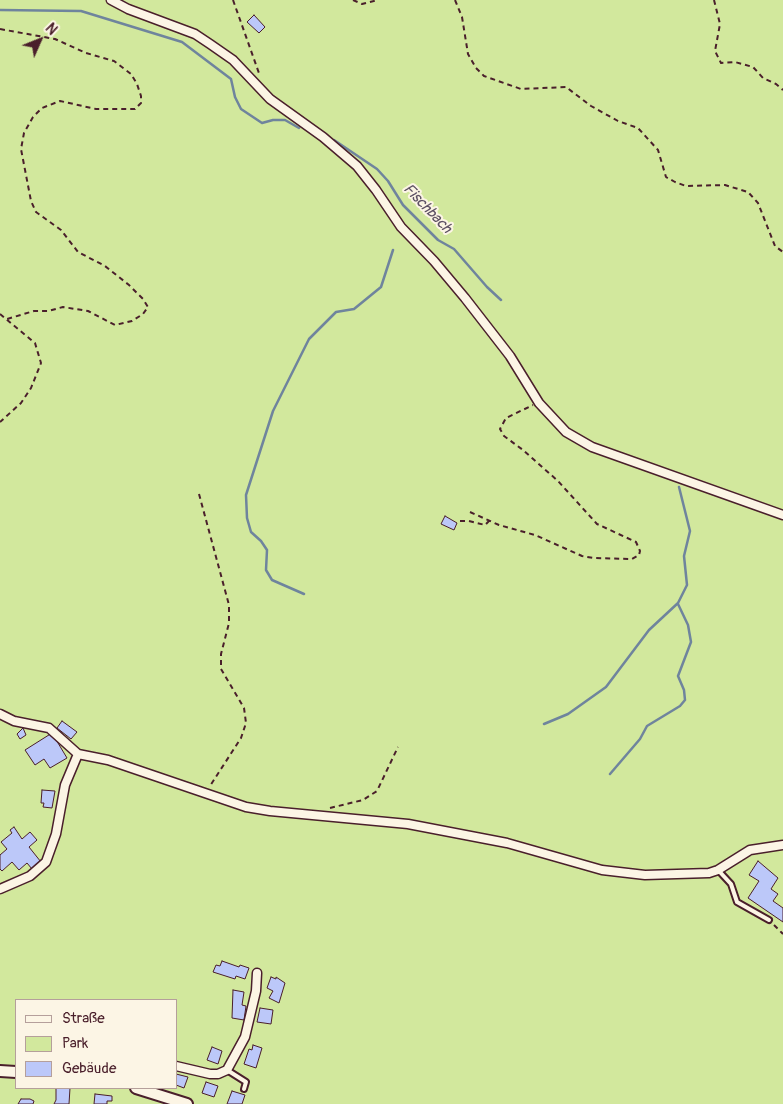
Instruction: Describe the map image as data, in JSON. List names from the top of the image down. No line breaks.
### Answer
{"water":["Fischbach"],"legend":["Straße","Park","Gebäude"],"north":"top right"}
